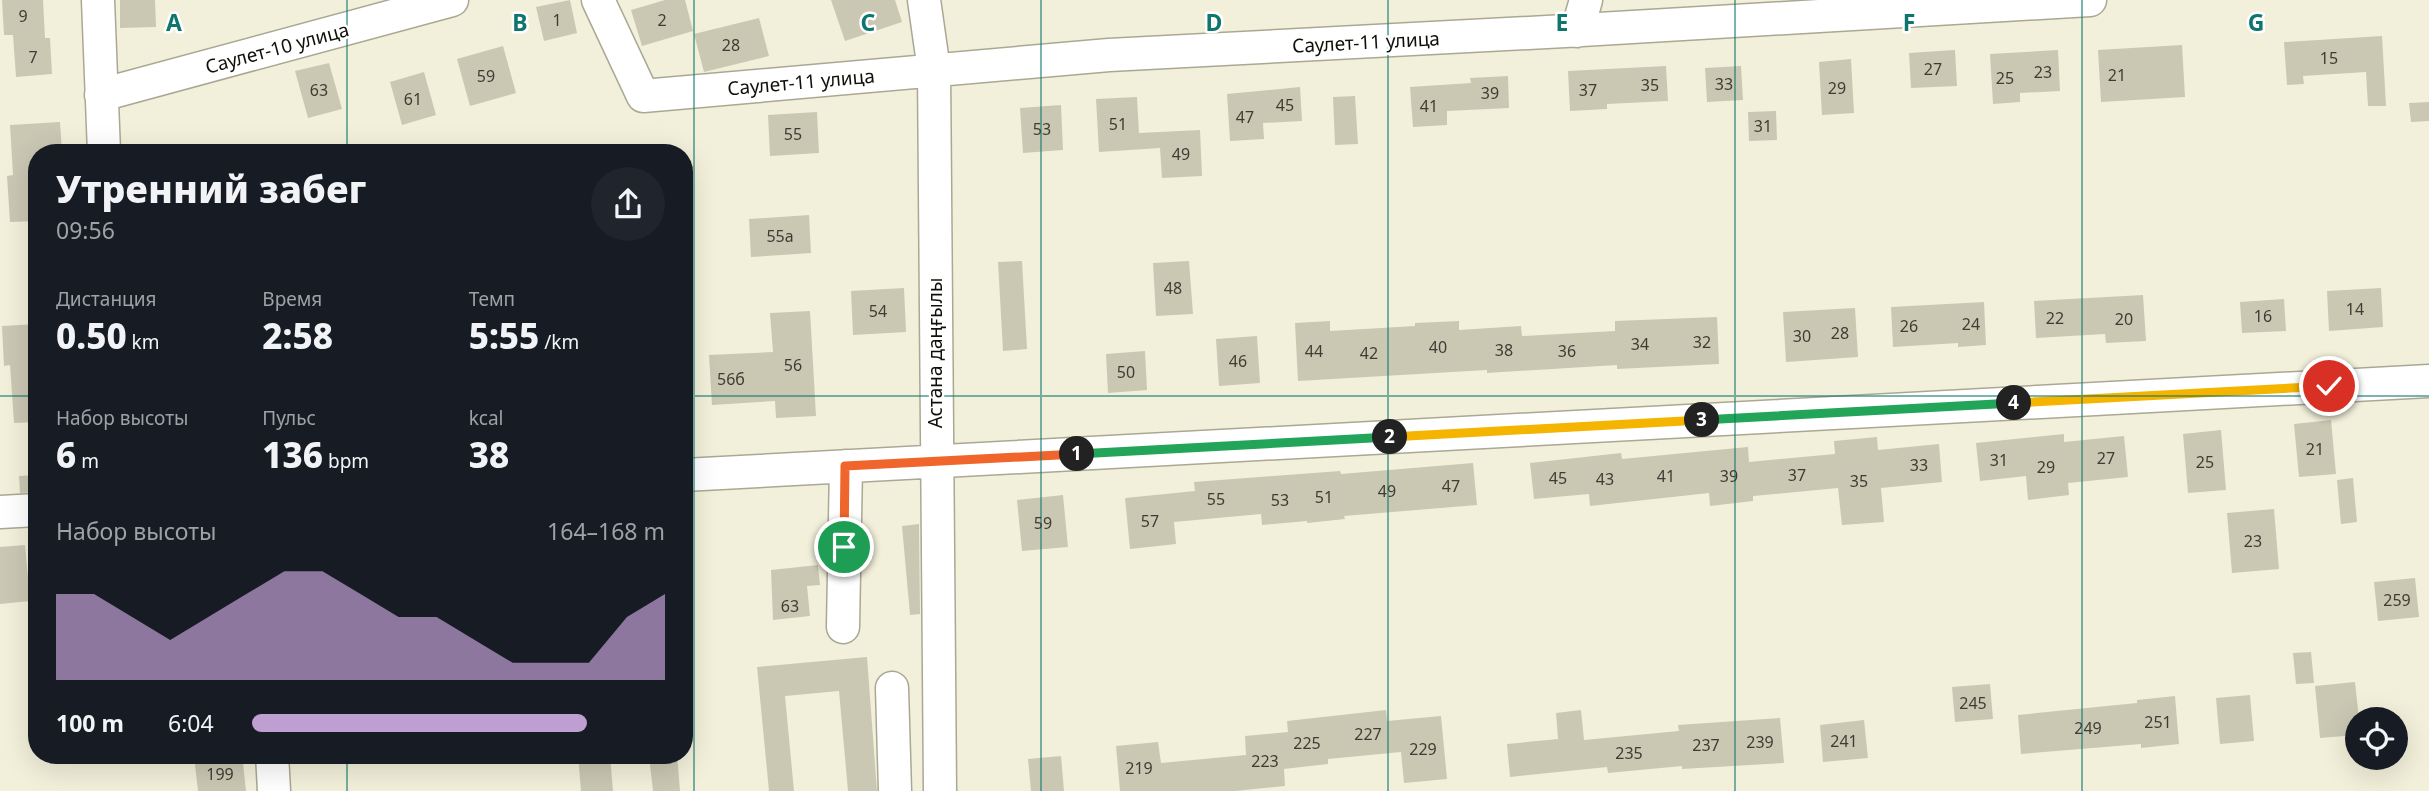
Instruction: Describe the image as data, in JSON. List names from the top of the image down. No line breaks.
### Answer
{"streets":{"street":["Саулет-11 улица","Саулет-10 улица","Астана даңғылы"]},"crossings":[["Саулет-11 улица","Астана даңғылы"]],"house_numbers":["9","1","2","28","7","15","27","23","21","59","25","33","35","29","63","37","39","61","45","41","47","51","31","53","55","49","55а","48","14","54","16","22","20","24","26","28","30","32","34","40","38","44","36","42","46","56","50","56б","21","27","31","25","33","29","37","41","39","45","43","35","47","49","51","55","53","57","59","23","259","63","245","251","249","227","241","239","225","237","229","235","223","219","199"],"page":{"heading":["Утренний забег","09:56"],"stats":[["Дистанция","0.50 km"],["Время","2:58"],["Темп","5:55 /km"],["Набор высоты","6 m"],["Пульс","136 bpm"],["kcal","38"]],"pins":["4","3","2","1"],"chart":["Набор высоты","164–168 m"],"list":[{"name":"100 m","note":"6:04"}]},"grid":{"columns":["A","B","C","D","E","F","G"]}}
